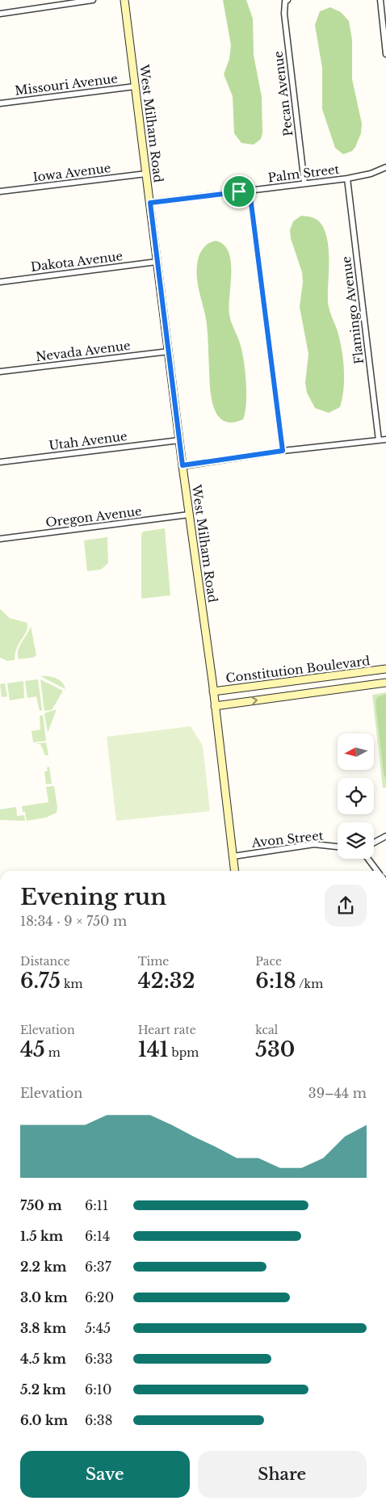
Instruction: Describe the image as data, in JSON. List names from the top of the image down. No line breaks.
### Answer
{"streets":{"street":["Missouri Avenue","Pecan Avenue","West Milham Road","Iowa Avenue","Palm Street","Dakota Avenue","Flamingo Avenue","Nevada Avenue","Utah Avenue","Oregon Avenue","Constitution Boulevard","Avon Street"]},"crossings":[["Missouri Avenue","West Milham Road"],["Pecan Avenue","Palm Street"],["West Milham Road","Iowa Avenue"],["West Milham Road","Palm Street"],["West Milham Road","Dakota Avenue"],["West Milham Road","Nevada Avenue"],["West Milham Road","Utah Avenue"],["West Milham Road","Oregon Avenue"],["West Milham Road","Constitution Boulevard"],["West Milham Road","Avon Street"],["Palm Street","Flamingo Avenue"]],"north":"left","page":{"heading":["Evening run","18:34 · 9 × 750 m"],"stats":[["Distance","6.75 km"],["Time","42:32"],["Pace","6:18 /km"],["Elevation","45 m"],["Heart rate","141 bpm"],["kcal","530"]],"chart":["Elevation","39–44 m"],"list":[{"name":"750 m","note":"6:11"},{"name":"1.5 km","note":"6:14"},{"name":"2.2 km","note":"6:37"},{"name":"3.0 km","note":"6:20"},{"name":"3.8 km","note":"5:45"},{"name":"4.5 km","note":"6:33"},{"name":"5.2 km","note":"6:10"},{"name":"6.0 km","note":"6:38"}],"buttons":["Save","Share"]}}
